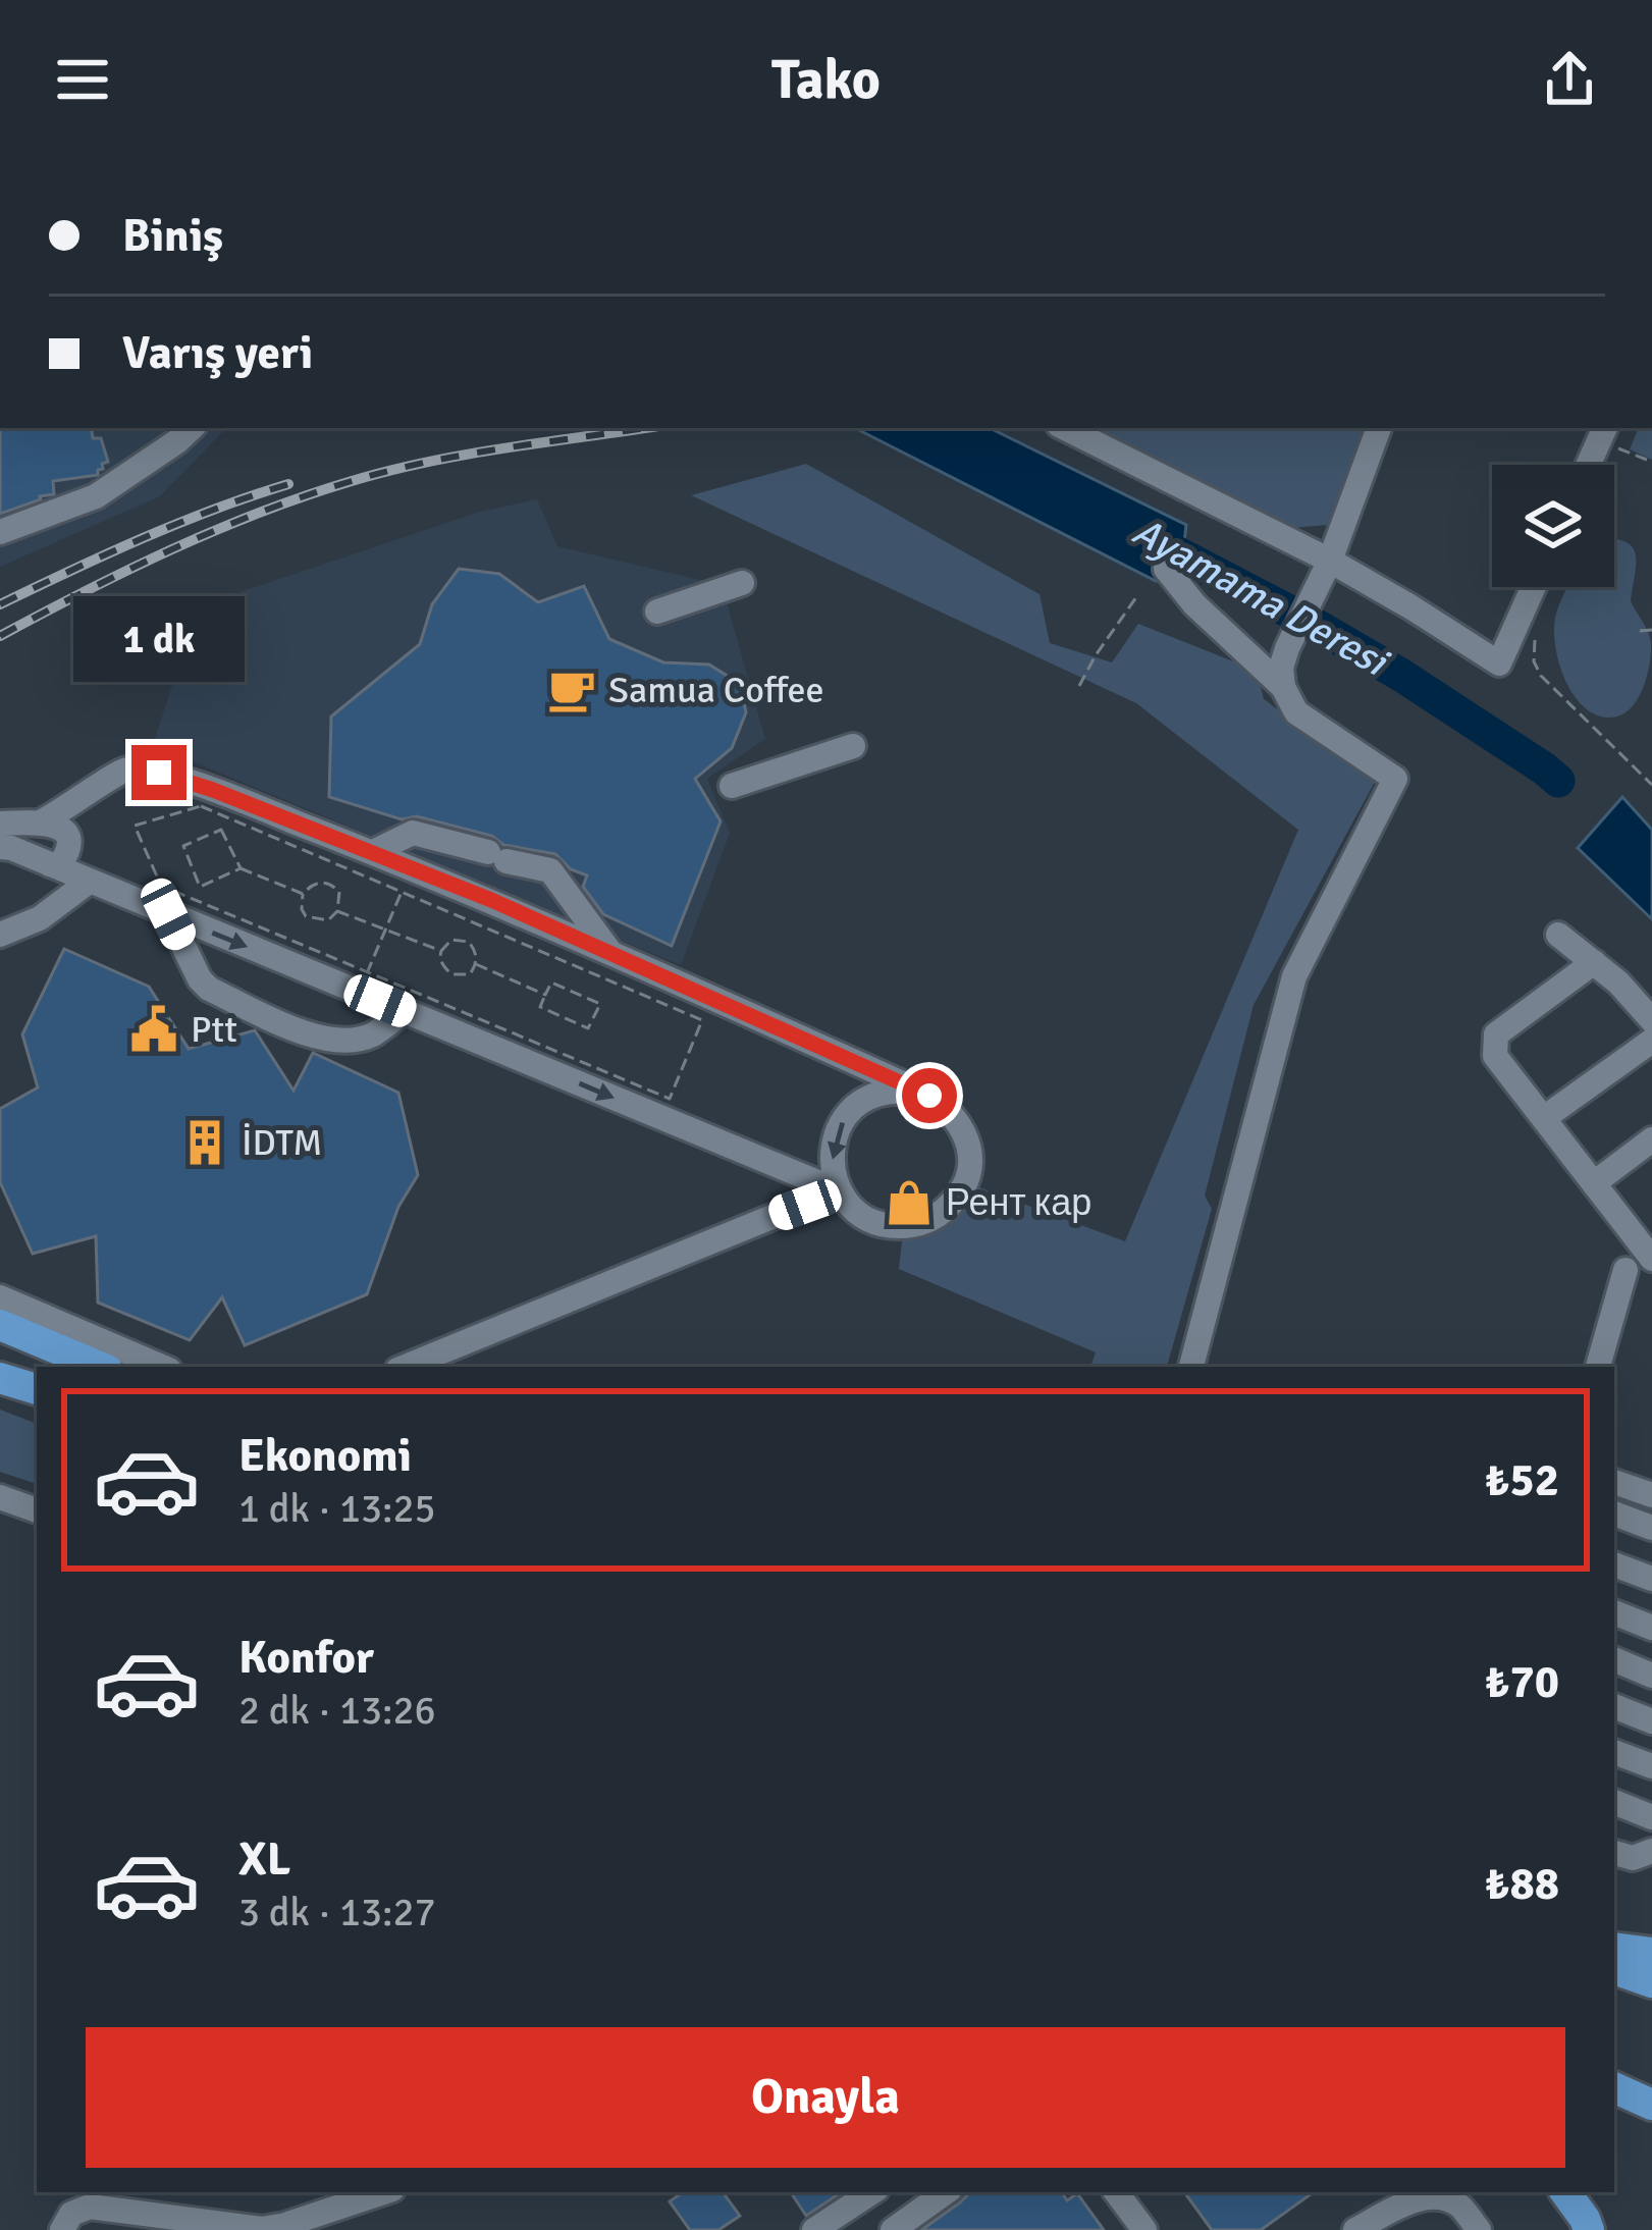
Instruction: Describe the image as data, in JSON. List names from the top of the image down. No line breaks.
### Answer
{"water":["Ayamama Deresi"],"places":{"cafe":["Samua Coffee"],"public building":["Ptt"],"building":["İDTM"],"shop":["Рент кар"]},"page":{"header":"Tako","banner":["Biniş","Varış yeri"],"bubble":"1 dk","list":[{"name":"Ekonomi","note":"1 dk · 13:25","value":"₺52"},{"name":"Konfor","note":"2 dk · 13:26","value":"₺70"},{"name":"XL","note":"3 dk · 13:27","value":"₺88"}],"buttons":"Onayla"}}
